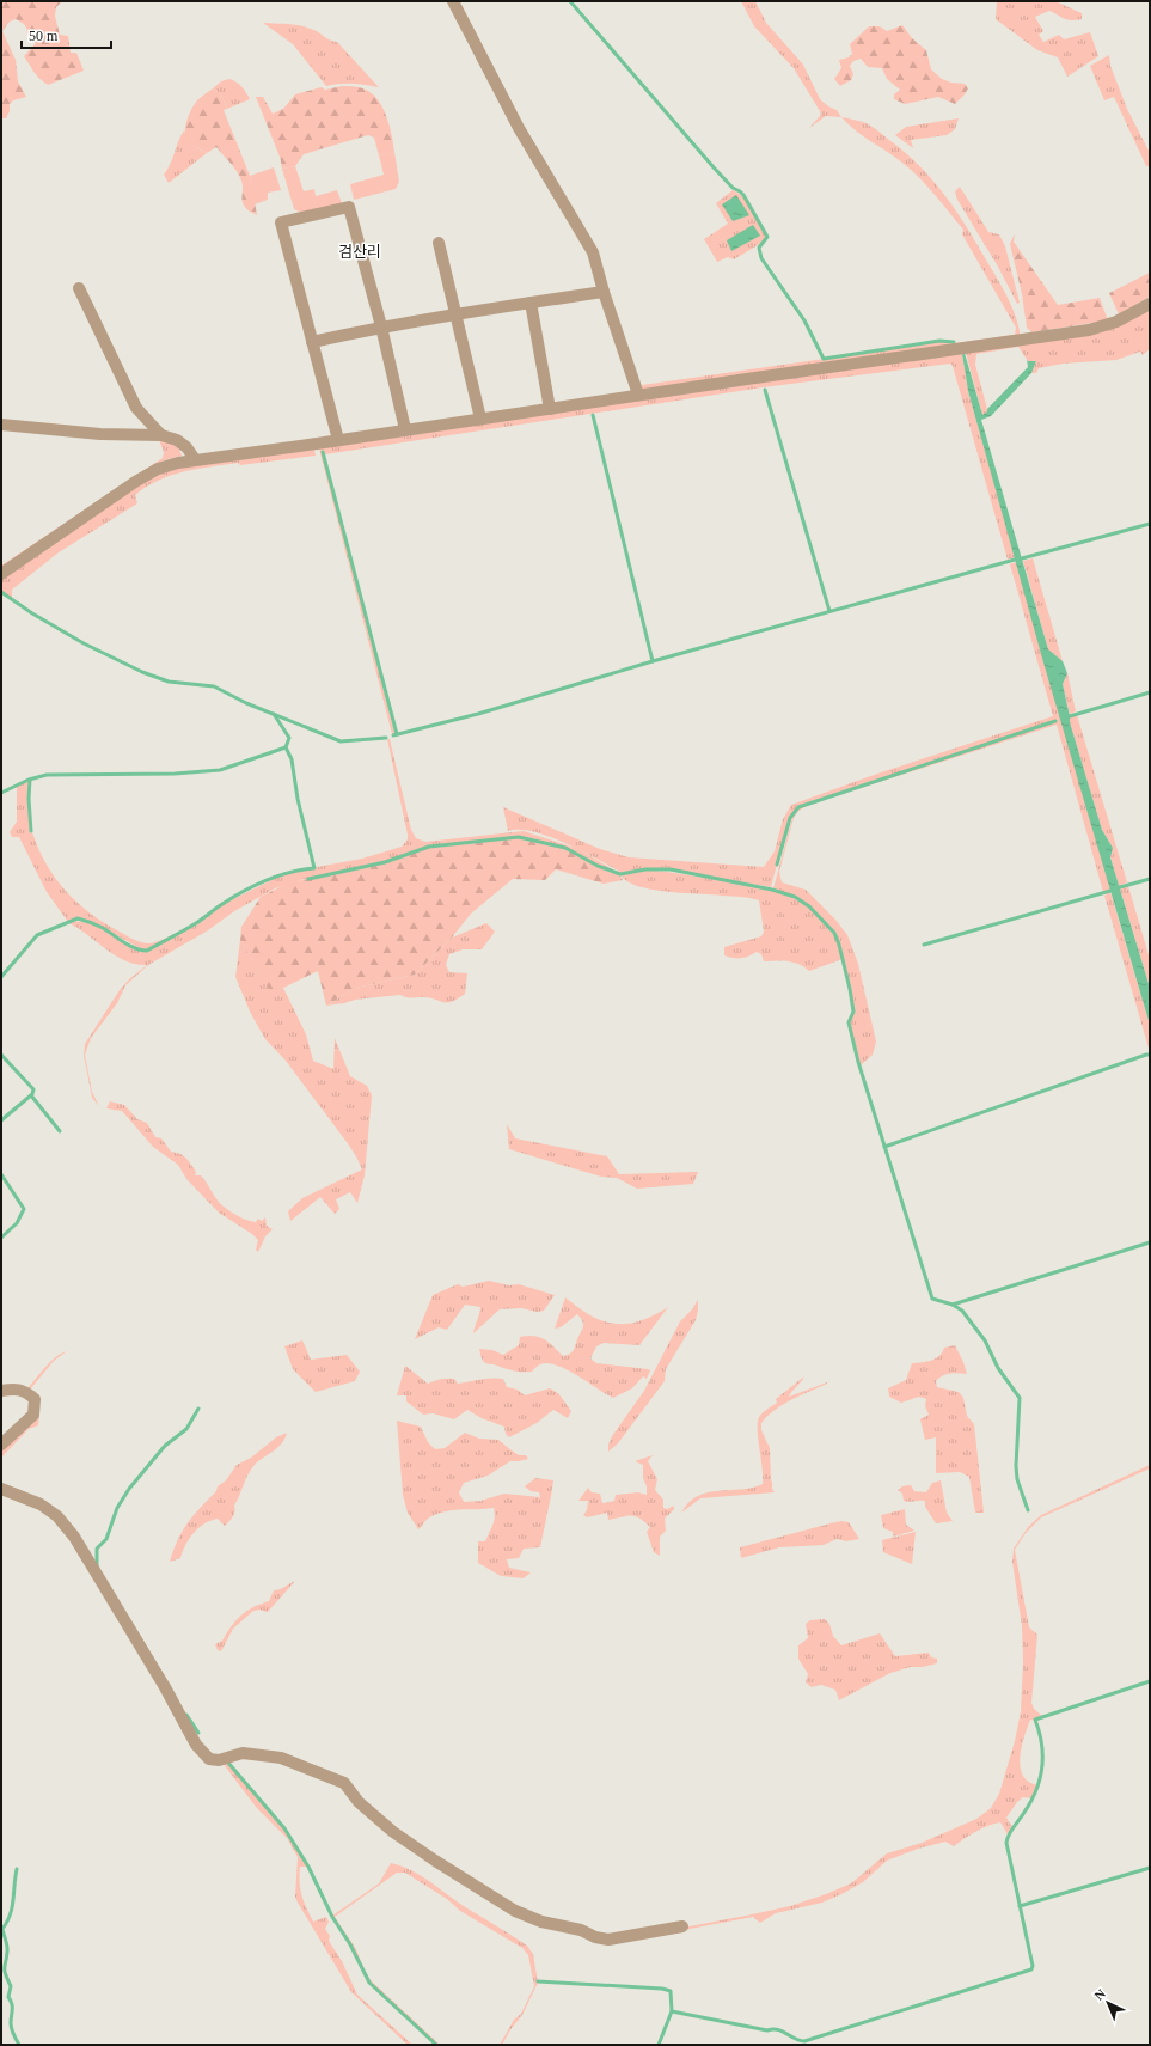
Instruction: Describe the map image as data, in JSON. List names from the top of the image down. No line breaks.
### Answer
{"districts":["검산리"],"scale_bar":"50 m","north":"top left"}
